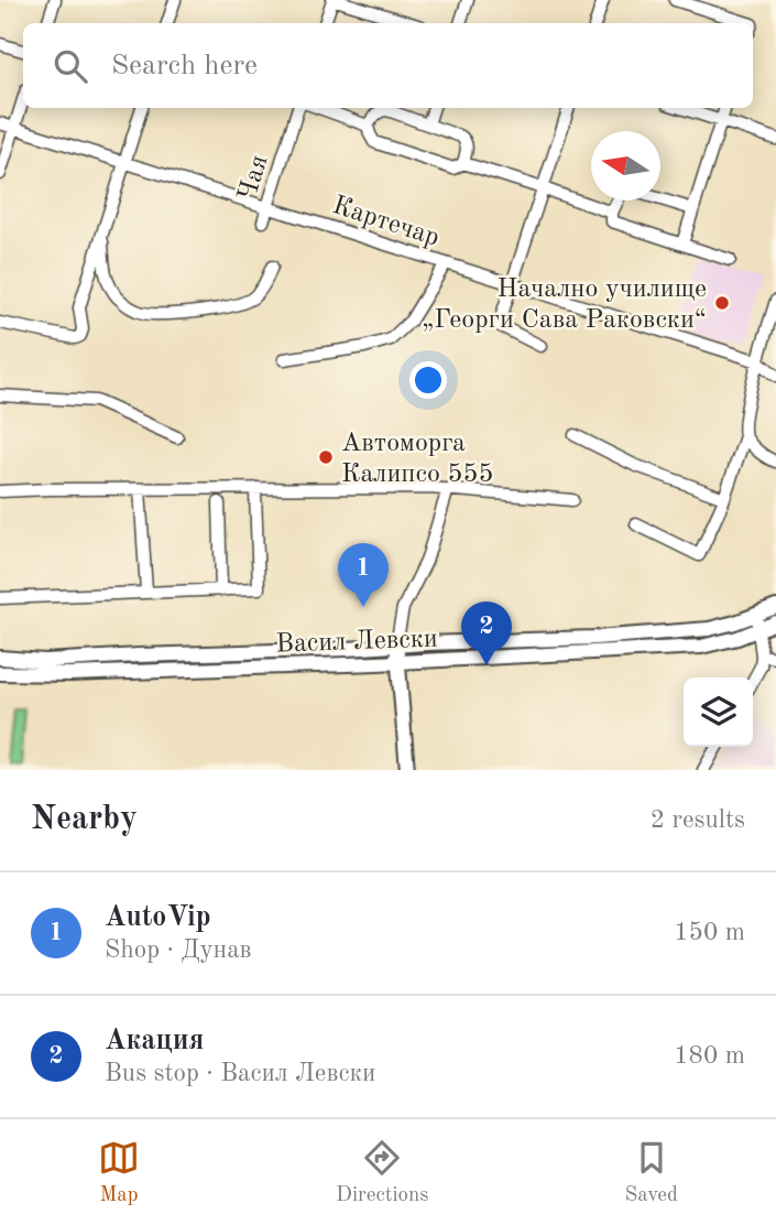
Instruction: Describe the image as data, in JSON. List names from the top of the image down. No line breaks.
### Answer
{"streets":{"main road":["Васил Левски"],"street":["Чая","Картечар"]},"crossings":[["Чая","Картечар"]],"places":["Начално училище „Георги Сава Раковски“","Автоморга Калипсо 555"],"north":"left","page":{"search":"Search here","pins":["1","2"],"heading":["Nearby","2 results"],"list":[{"mark":"1","name":"AutoVip","note":"Shop · Дунав","value":"150 m"},{"mark":"2","name":"Акация","note":"Bus stop · Васил Левски","value":"180 m"}],"nav":["Map","Directions","Saved"]}}
